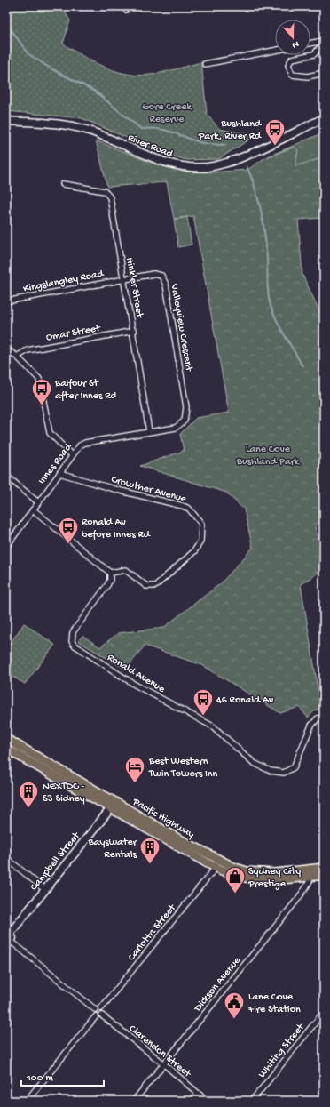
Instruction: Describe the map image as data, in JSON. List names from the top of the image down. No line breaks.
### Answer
{"streets":{"main road":["River Road","Pacific Highway","Campbell Street"],"street":["Kingslangley Road","Hinkler Street","Valleyview Crescent","Omar Street","Innes Road","Crowther Avenue","Ronald Avenue","Carlotta Street","Dickson Avenue","Clarendon Street","Whiting Street"]},"crossings":[["Kingslangley Road","Hinkler Street"],["Kingslangley Road","Valleyview Crescent"],["Hinkler Street","Valleyview Crescent"],["Hinkler Street","Omar Street"],["Hinkler Street","Innes Road"],["Valleyview Crescent","Innes Road"],["Innes Road","Crowther Avenue"],["Crowther Avenue","Ronald Avenue"],["Pacific Highway","Campbell Street"],["Pacific Highway","Carlotta Street"],["Pacific Highway","Dickson Avenue"],["Carlotta Street","Clarendon Street"],["Dickson Avenue","Clarendon Street"]],"parks":["Gore Creek Reserve","Lane Cove Bushland Park"],"places":{"bus stop":["Bushland Park, River Rd","Balfour St after Innes Rd","Ronald Av before Innes Rd","46 Ronald Av"],"hotel":["Best Western Twin Towers Inn"],"building":["NEXTDC - S3 Sidney","Bayswater Rentals"],"shop":["Sydney City Prestige"],"public building":["Lane Cove Fire Station"]},"scale_bar":"100 m","north":"bottom"}
